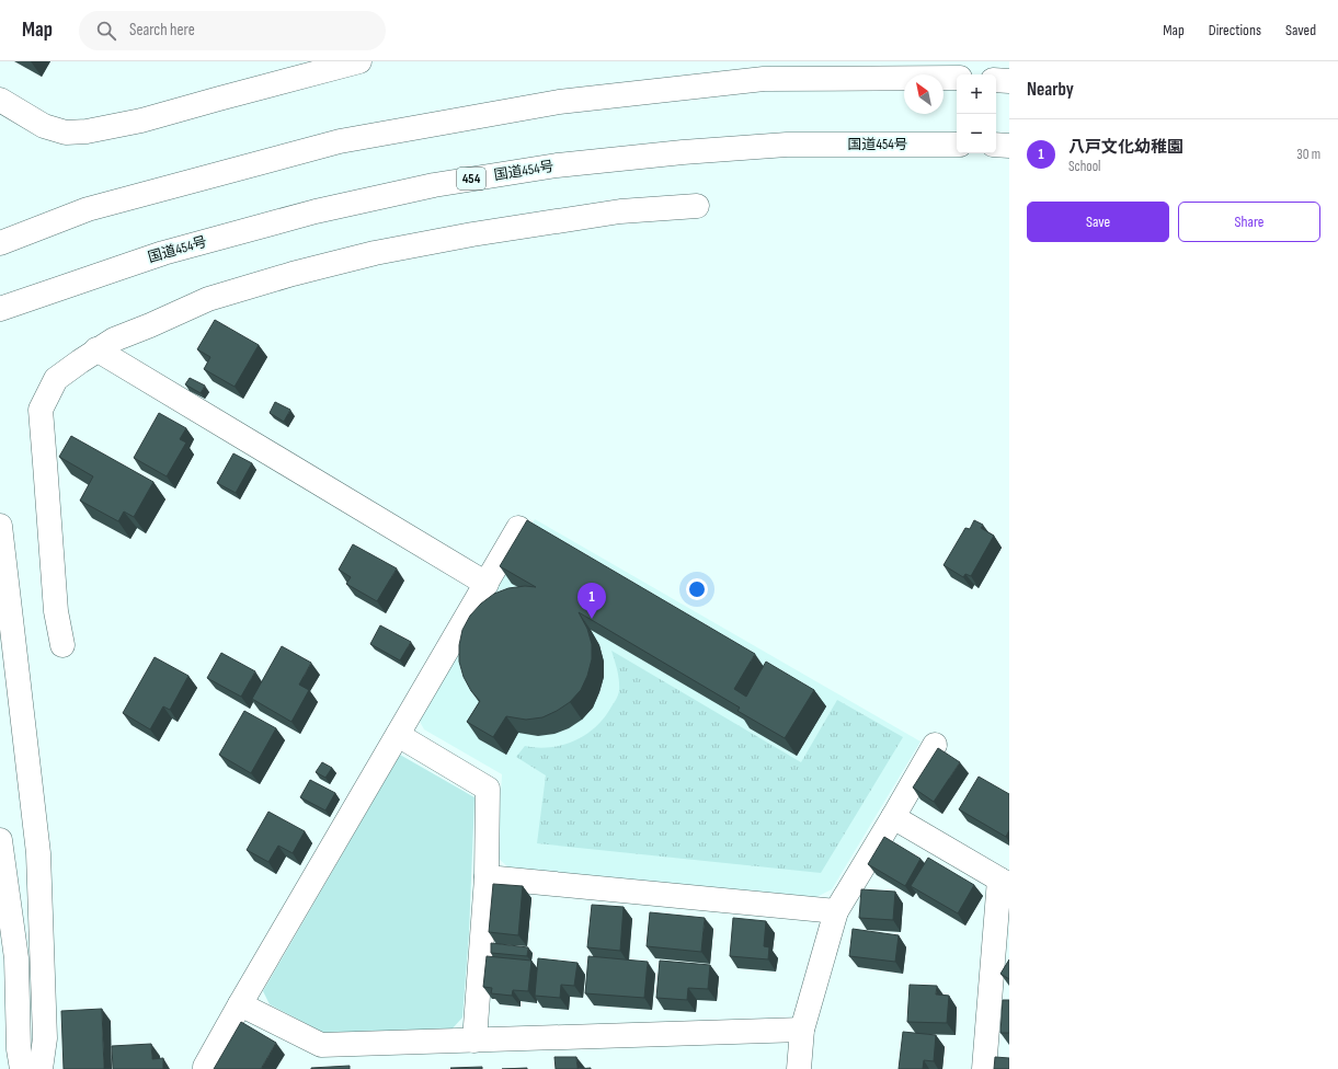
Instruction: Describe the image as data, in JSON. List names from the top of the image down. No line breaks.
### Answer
{"streets":{"main road":["国道454号","454"]},"north":"top left","page":{"header":"Map","search":"Search here","nav":["Map","Directions","Saved"],"heading":"Nearby","map_buttons":["+","−"],"list":[{"mark":"1","name":"八戸文化幼稚園","note":"School","value":"30 m"}],"buttons":["Save","Share"],"pins":"1"}}
